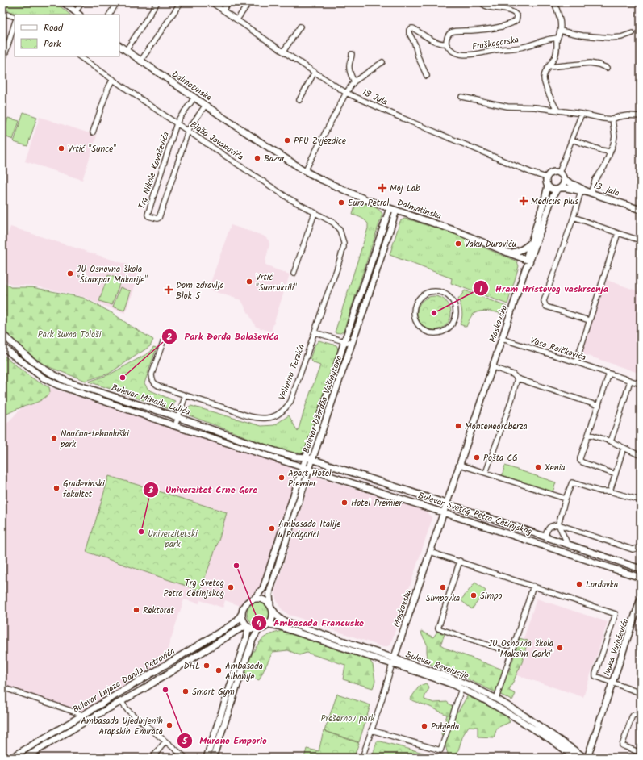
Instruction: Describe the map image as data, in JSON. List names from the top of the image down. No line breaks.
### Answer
{"streets":{"main road":["Dalmatinska","13. jula","Moskovska","Bulevar Mihaila Lalića","Bulevar Džordža Vašingtona","Bulevar Svetog Petra Cetinjskog","Ivana Vujoševića","Bulevar Revolucije","Bulevar knjaza Danila Petrovića"],"street":["Fruškogorska","18 Jula","Blaža Jovanovića","Trg Nikole Kovačevića","Vasa Raičkovića","Velimira Terzića"]},"crossings":[["Dalmatinska","Moskovska"],["Dalmatinska","Bulevar Džordža Vašingtona"],["18 Jula","Moskovska"],["Blaža Jovanovića","Trg Nikole Kovačevića"],["Blaža Jovanovića","Velimira Terzića"],["Moskovska","Vasa Raičkovića"],["Moskovska","Bulevar Svetog Petra Cetinjskog"],["Moskovska","Bulevar Revolucije"],["Bulevar Mihaila Lalića","Bulevar Džordža Vašingtona"],["Bulevar Mihaila Lalića","Bulevar Svetog Petra Cetinjskog"],["Bulevar Džordža Vašingtona","Bulevar Svetog Petra Cetinjskog"],["Bulevar Džordža Vašingtona","Bulevar Revolucije"],["Bulevar Džordža Vašingtona","Bulevar knjaza Danila Petrovića"],["Ivana Vujoševića","Bulevar Revolucije"],["Bulevar Revolucije","Bulevar knjaza Danila Petrovića"]],"parks":["Park šuma Tološi","Univerzitetski park","Prešernov park"],"places":{"other":["PPU Zvjezdice","Vrtić \"Sunce\"","Bazar","Euro Petrol","Vaku Đuroviću","JU Osnovna škola \"Štampar Makarije\"","Vrtić \"Suncokrili\"","Hram Hristovog vaskrsenja","Park Đorđa Balaševića","Montenegroberza","Naučno-tehnološki park","Pošta CG","Xenia","Apart Hotel Premier","Građevinski fakultet","Hotel Premier","Ambasada Italije u Podgorici","Univerzitet Crne Gore","Ambasada Francuske","Lordovka","Trg Svetog Petra Cetinjskog","Simpovka","Simpo","Rektorat","JU Osnovna škola \"Maksim Gorki\"","DHL","Ambasada Albanije","Murano Emporio","Smart Gym","Ambasada Ujedinjenih Arapskih Emirata","Pobjeda"],"health":["Moj Lab","Medicus plus","Dom zdravlja Blok 5"]},"legend":["Road","Park"]}
